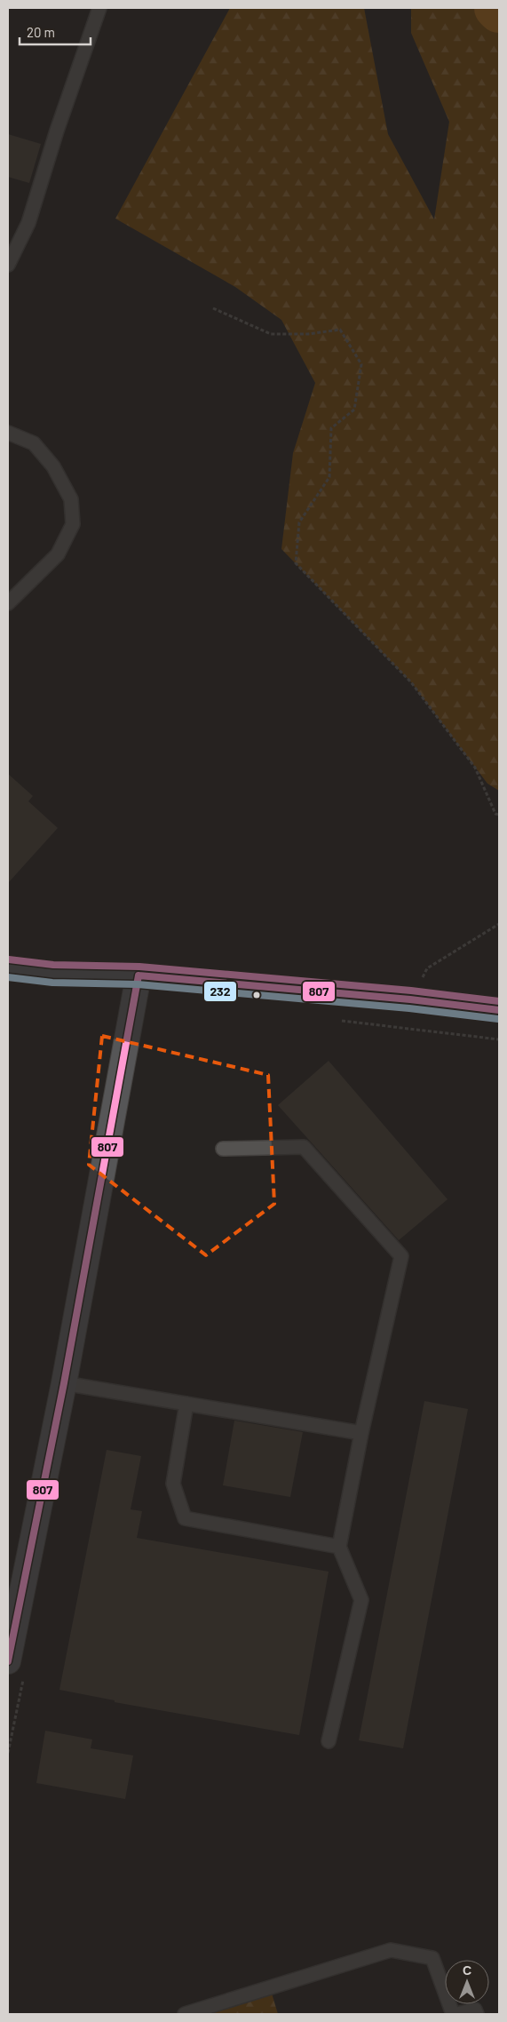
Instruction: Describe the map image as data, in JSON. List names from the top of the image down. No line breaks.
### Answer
{"lines":["transit line 807","transit line 232"],"scale_bar":"20 m","north":"top"}
